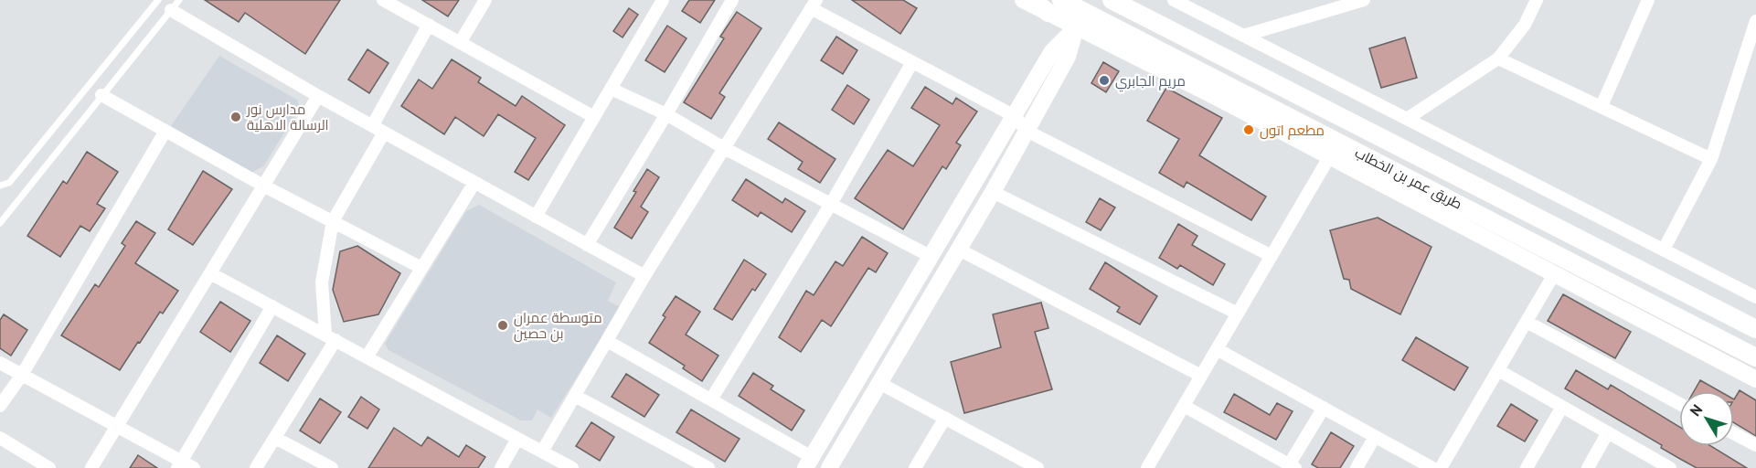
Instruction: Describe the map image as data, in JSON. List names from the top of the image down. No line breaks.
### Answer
{"streets":{"main road":["طريق عمر بن الخطاب"]},"places":["مريم الجابري","مدارس نور الرسالة الاهلية","مطعم اتون","متوسطة عمران بن حصين"],"north":"top left"}
